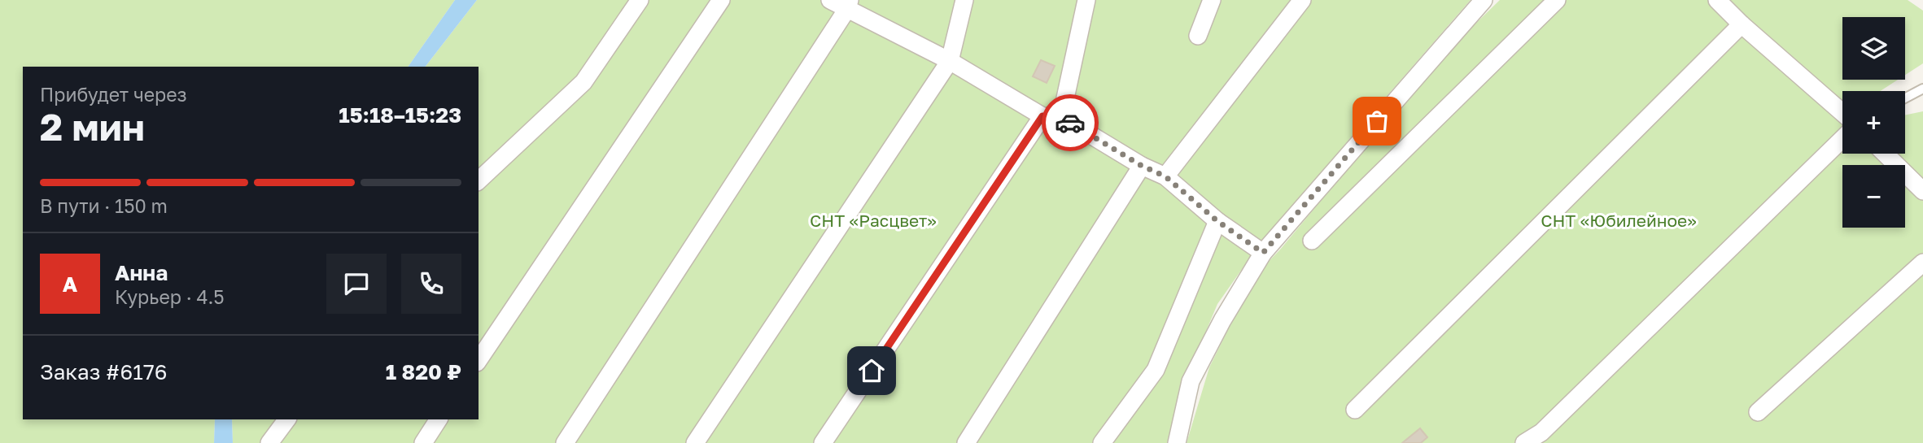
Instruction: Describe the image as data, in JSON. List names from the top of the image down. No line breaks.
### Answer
{"parks":["СНТ «Расцвет»","СНТ «Юбилейное»"],"page":{"map_buttons":["+","−"],"heading":["2 мин","Прибудет через","15:18–15:23"],"panel":["Анна","Курьер · 4.5","Заказ #6176","1 820 ₽"],"bar":"В пути · 150 m","round":"А"}}
